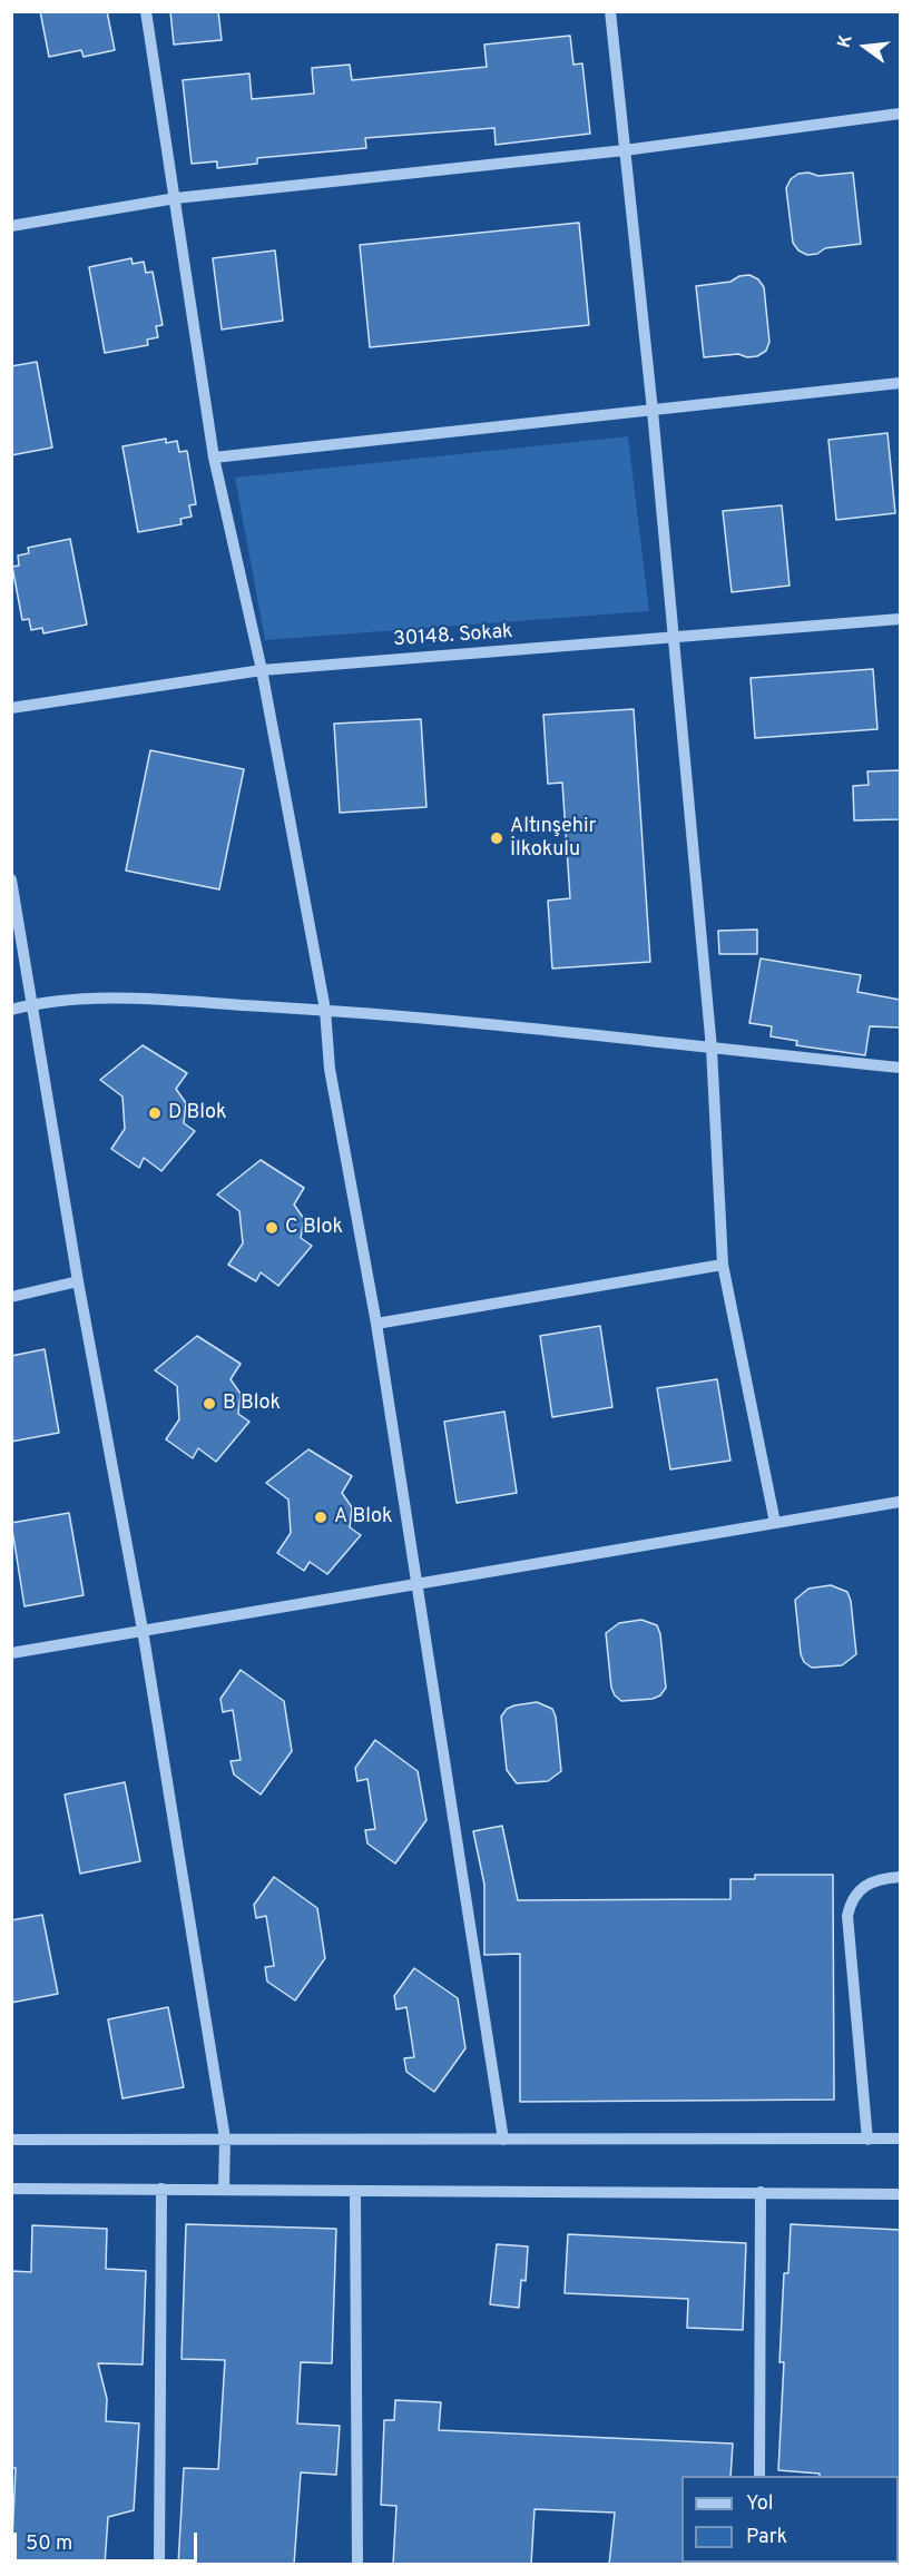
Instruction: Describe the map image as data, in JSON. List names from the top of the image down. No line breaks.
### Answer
{"streets":{"street":["30148. Sokak"]},"places":["Altınşehir İlkokulu","D Blok","C Blok","B Blok","A Blok"],"legend":["Yol","Park"],"scale_bar":"50 m","north":"left"}
